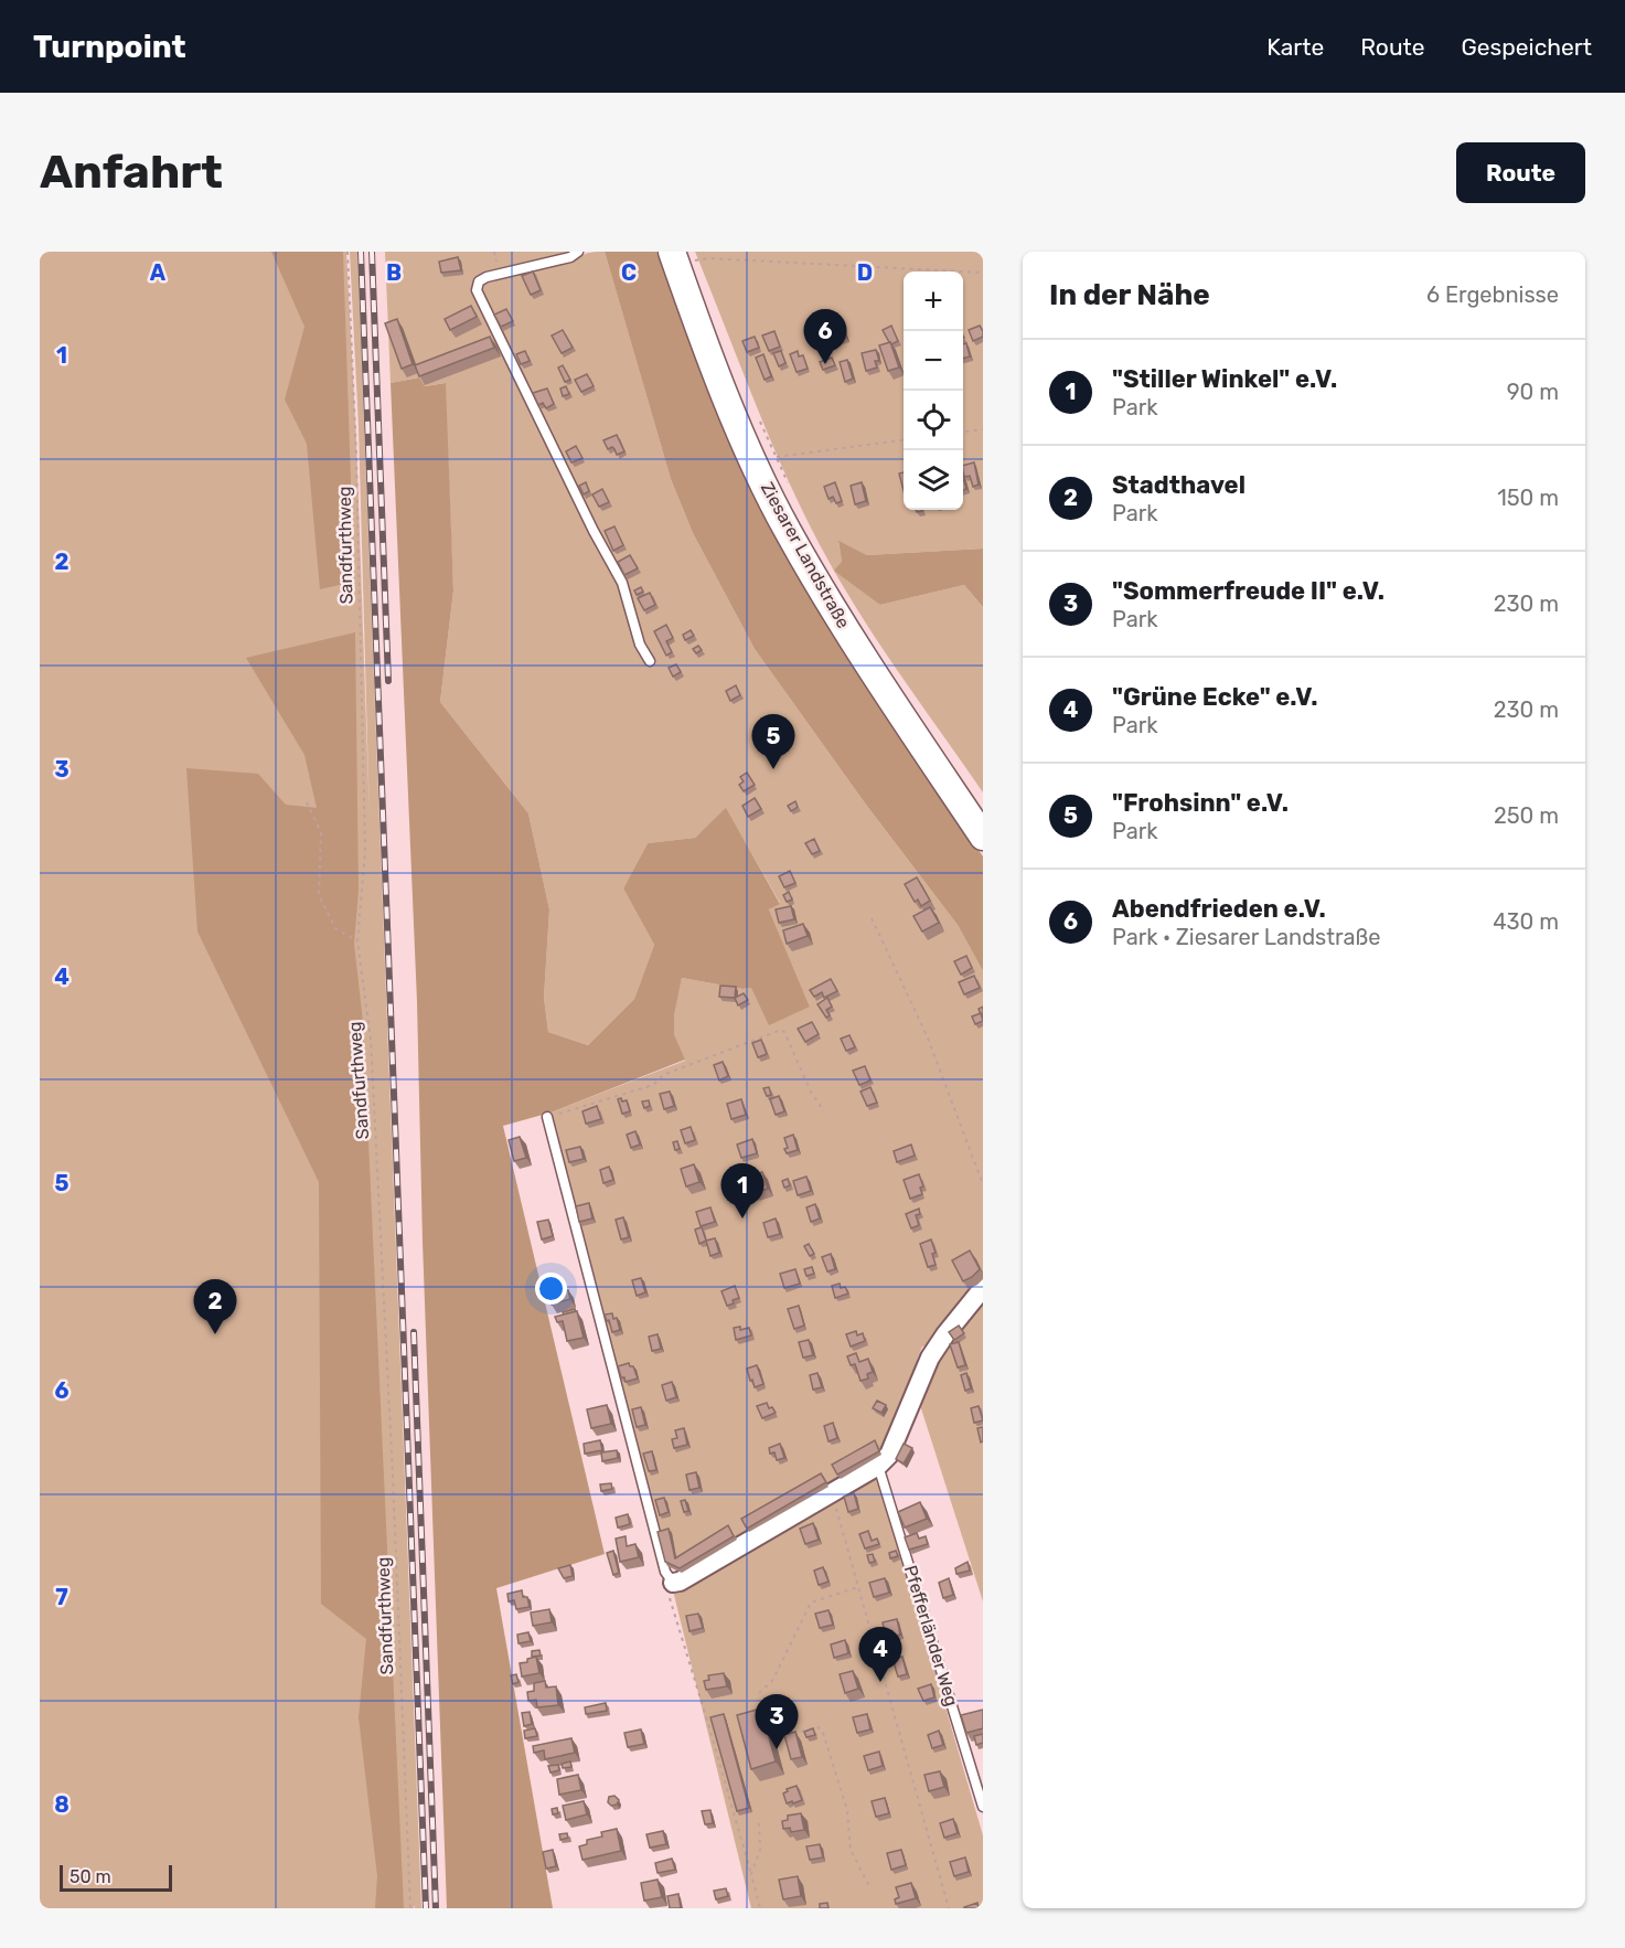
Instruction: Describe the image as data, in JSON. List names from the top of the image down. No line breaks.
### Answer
{"streets":{"main road":["Ziesarer Landstraße"],"lane":["Pfefferländer Weg"],"path":["Sandfurthweg"]},"scale_bar":"50 m","page":{"header":"Turnpoint","nav":["Karte","Route","Gespeichert"],"buttons":"Route","title":"Anfahrt","heading":["In der Nähe","6 Ergebnisse"],"map_buttons":["+","−"],"pins":["6","5","1","2","4","3"],"list":[{"mark":"1","name":"\"Stiller Winkel\" e.V.","note":"Park","value":"90 m"},{"mark":"2","name":"Stadthavel","note":"Park","value":"150 m"},{"mark":"3","name":"\"Sommerfreude II\" e.V.","note":"Park","value":"230 m"},{"mark":"4","name":"\"Grüne Ecke\" e.V.","note":"Park","value":"230 m"},{"mark":"5","name":"\"Frohsinn\" e.V.","note":"Park","value":"250 m"},{"mark":"6","name":"Abendfrieden e.V.","note":"Park · Ziesarer Landstraße","value":"430 m"}],"scale":"50 m"},"grid":{"columns":["A","B","C","D"],"rows":["1","2","3","4","5","6","7","8"]}}
